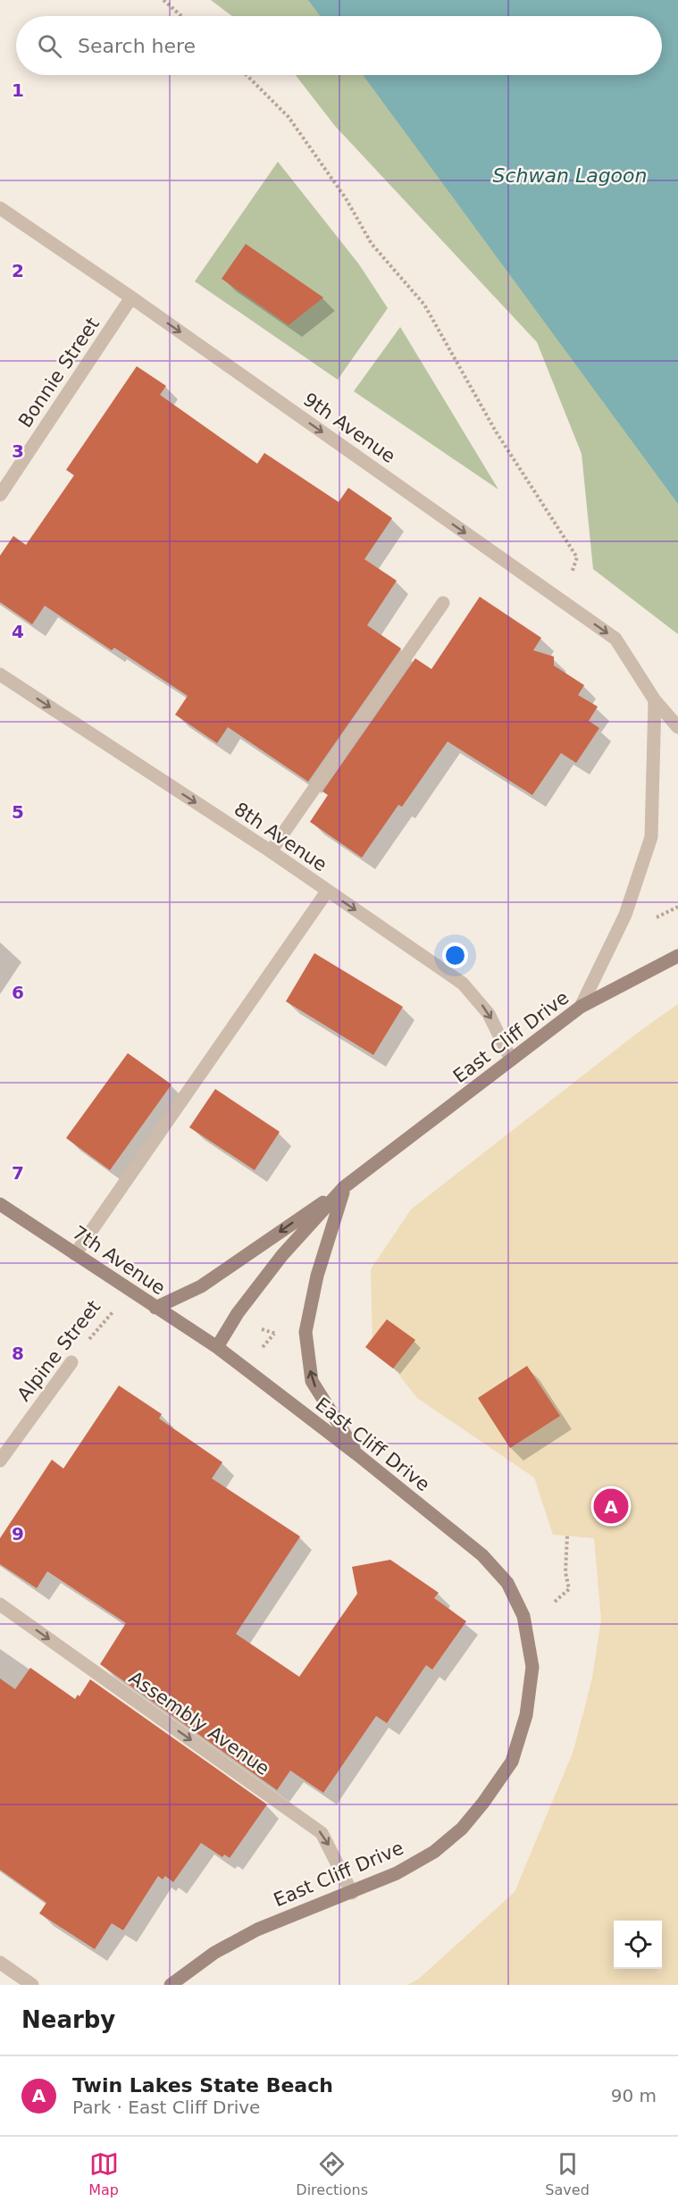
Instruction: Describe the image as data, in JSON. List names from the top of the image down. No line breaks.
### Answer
{"streets":{"main road":["East Cliff Drive","7th Avenue"],"street":["Bonnie Street","9th Avenue","8th Avenue","Alpine Street","Assembly Avenue"]},"crossings":[["Bonnie Street","9th Avenue"],["8th Avenue","East Cliff Drive"],["East Cliff Drive","7th Avenue"],["East Cliff Drive","Assembly Avenue"],["7th Avenue","Alpine Street"]],"one_way":["9th Avenue","8th Avenue","Assembly Avenue"],"water":["Schwan Lagoon"],"page":{"search":"Search here","pins":"A","heading":"Nearby","list":[{"mark":"A","name":"Twin Lakes State Beach","note":"Park · East Cliff Drive","value":"90 m"}],"nav":["Map","Directions","Saved"]},"grid":{"rows":["1","2","3","4","5","6","7","8","9"]}}
